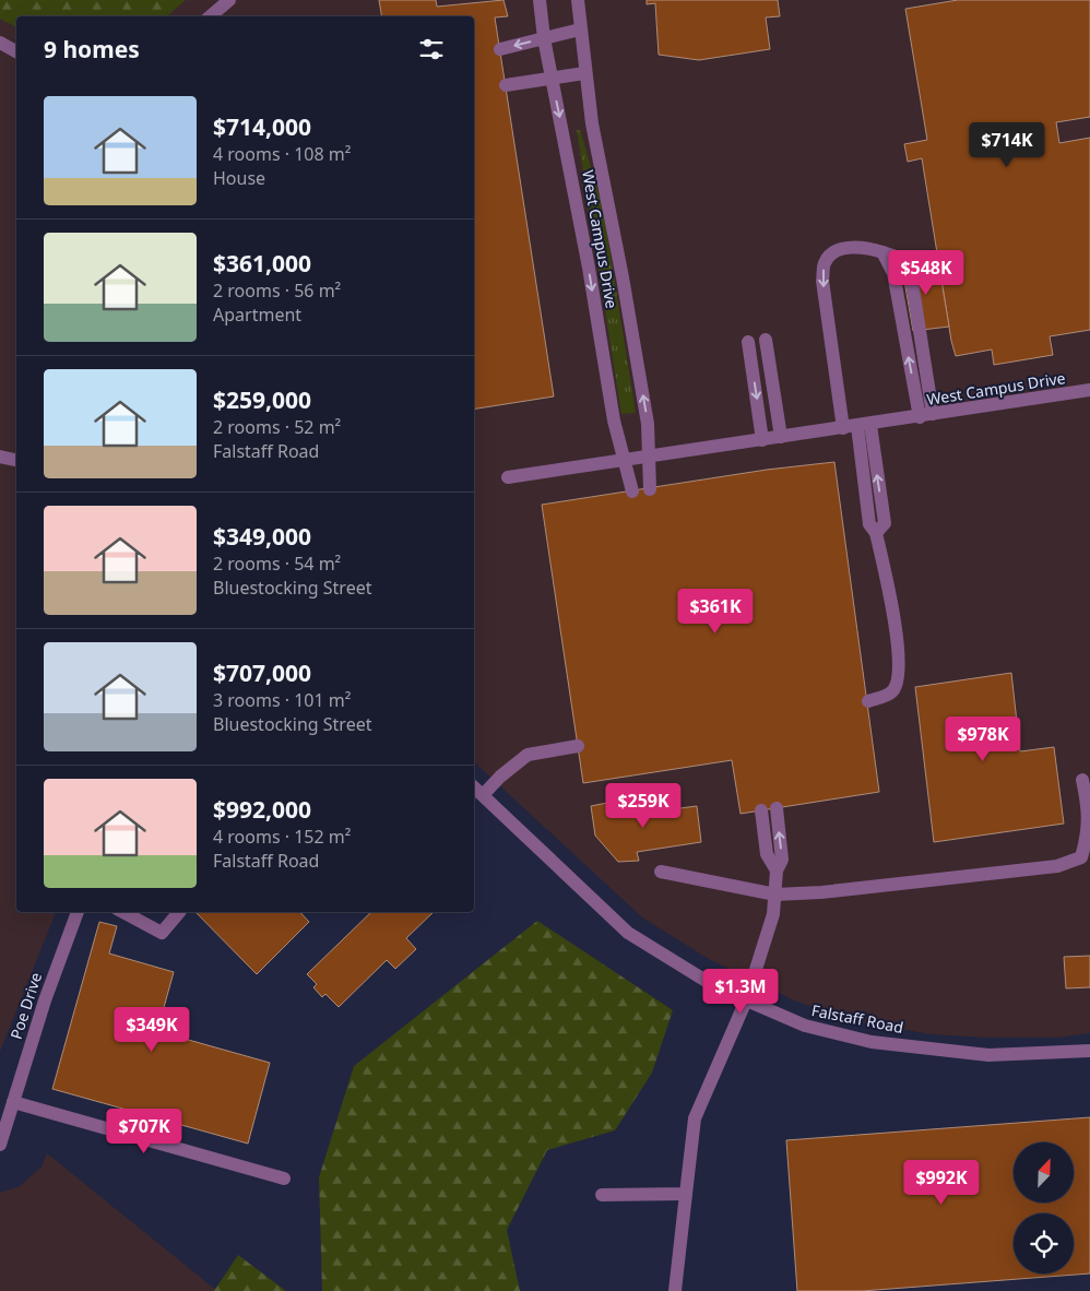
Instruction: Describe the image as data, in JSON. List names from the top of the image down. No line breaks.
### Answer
{"streets":{"street":["West Campus Drive","Poe Drive","Falstaff Road"]},"north":"top right","page":{"heading":"9 homes","list":[{"name":"$714,000","note":"4 rooms · 108 m² · House"},{"name":"$361,000","note":"2 rooms · 56 m² · Apartment"},{"name":"$259,000","note":"2 rooms · 52 m² · Falstaff Road"},{"name":"$349,000","note":"2 rooms · 54 m² · Bluestocking Street"},{"name":"$707,000","note":"3 rooms · 101 m² · Bluestocking Street"},{"name":"$992,000","note":"4 rooms · 152 m² · Falstaff Road"}],"price":["$714K","$548K","$361K","$978K","$259K","$1.3M","$349K","$707K","$992K"]}}
